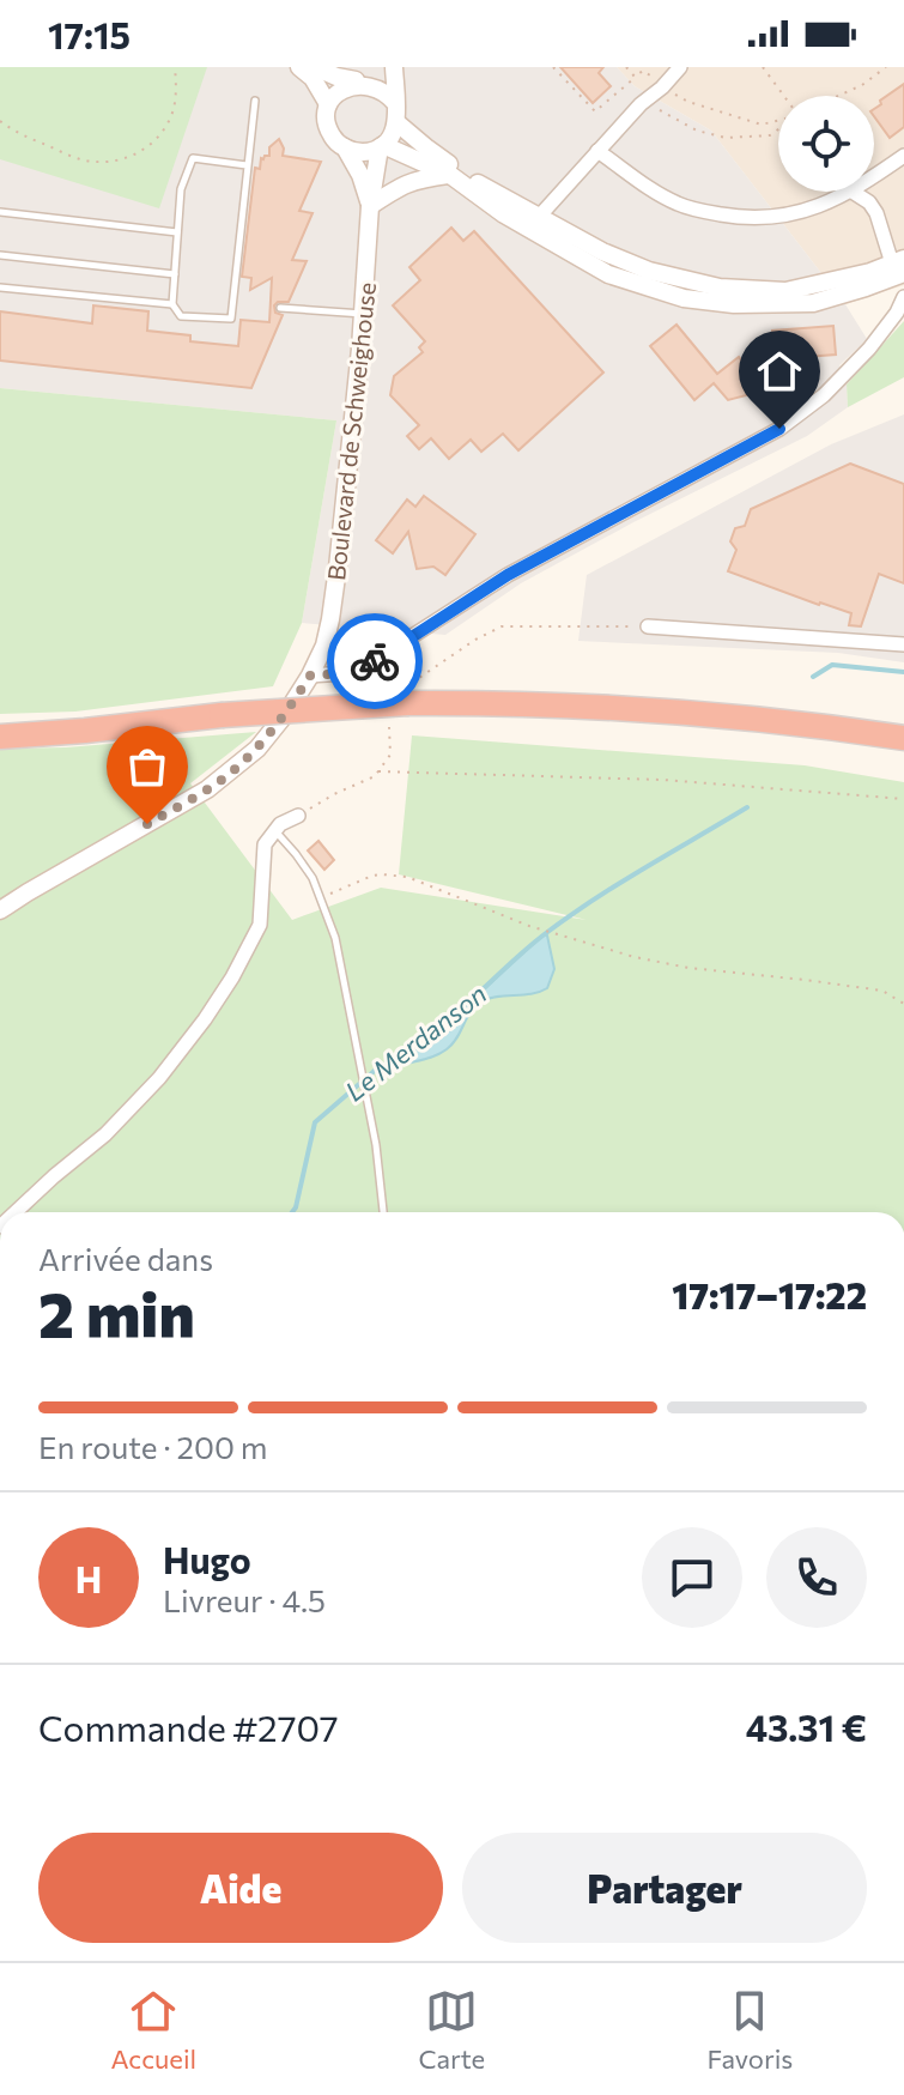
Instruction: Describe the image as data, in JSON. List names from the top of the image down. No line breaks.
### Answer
{"streets":{"main road":["Boulevard de Schweighouse"]},"water":["Le Merdanson"],"page":{"status":"17:15","heading":["2 min","Arrivée dans","17:17–17:22"],"panel":["Hugo","Livreur · 4.5","Commande #2707","43.31 €"],"bar":"En route · 200 m","round":"H","buttons":["Aide","Partager"],"tabs":["Accueil","Carte","Favoris"]}}
